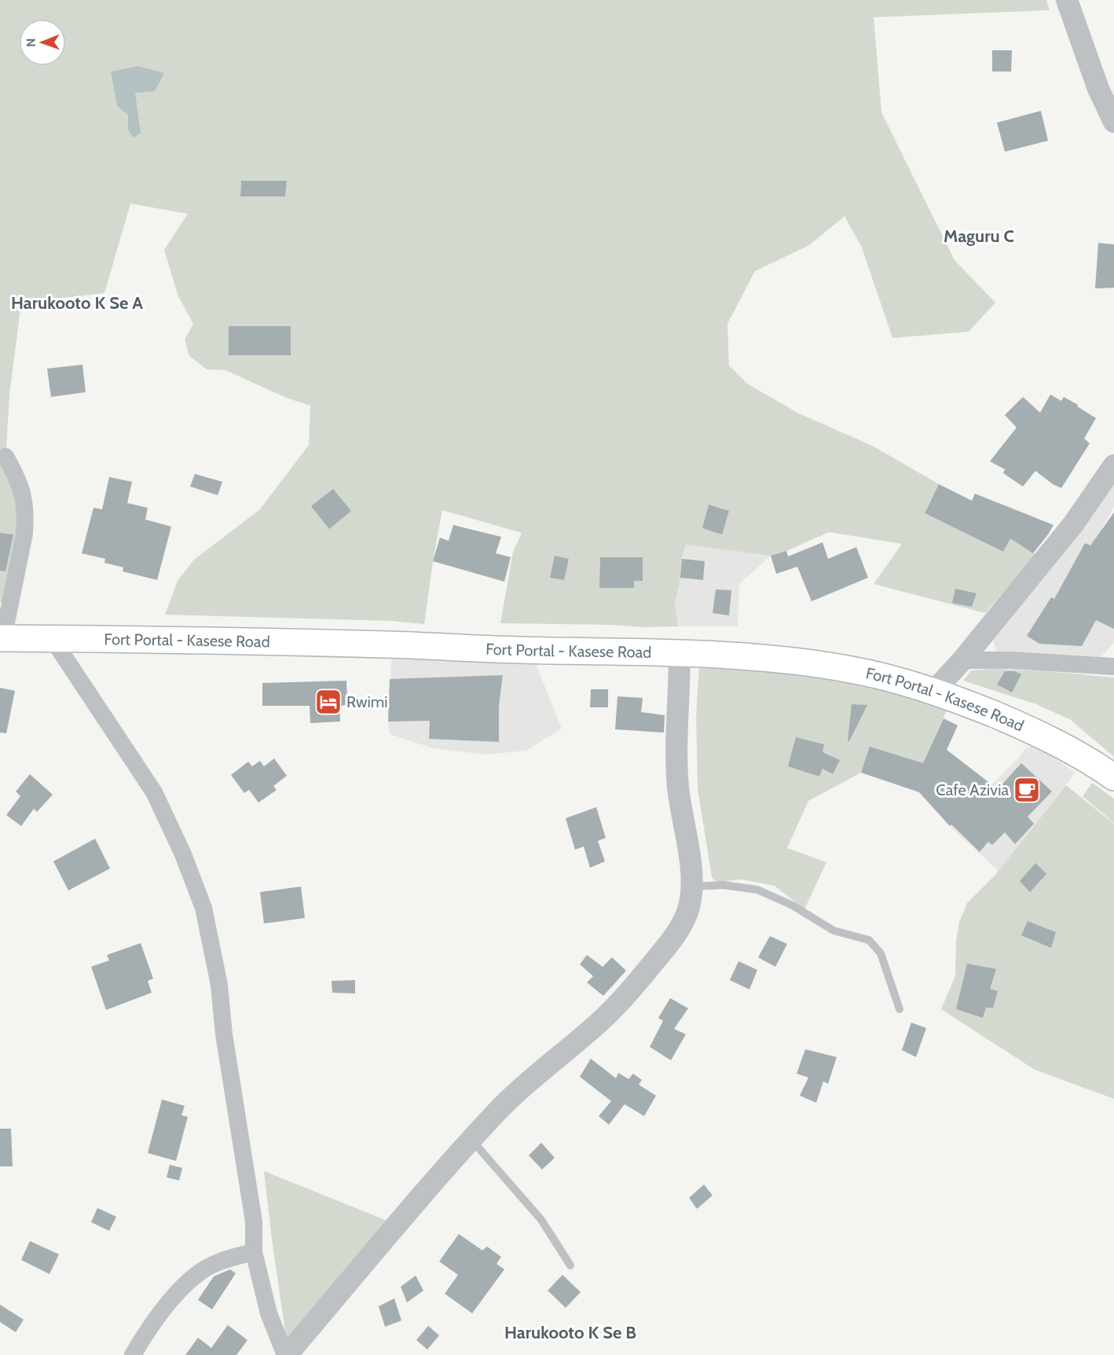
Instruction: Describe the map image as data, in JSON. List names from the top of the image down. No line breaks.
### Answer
{"streets":{"highway":["Fort Portal - Kasese Road"]},"districts":["Maguru C","Harukooto K Se A","Harukooto K Se B"],"places":{"hotel":["Rwimi"],"cafe":["Cafe Azivia"]},"north":"left"}
